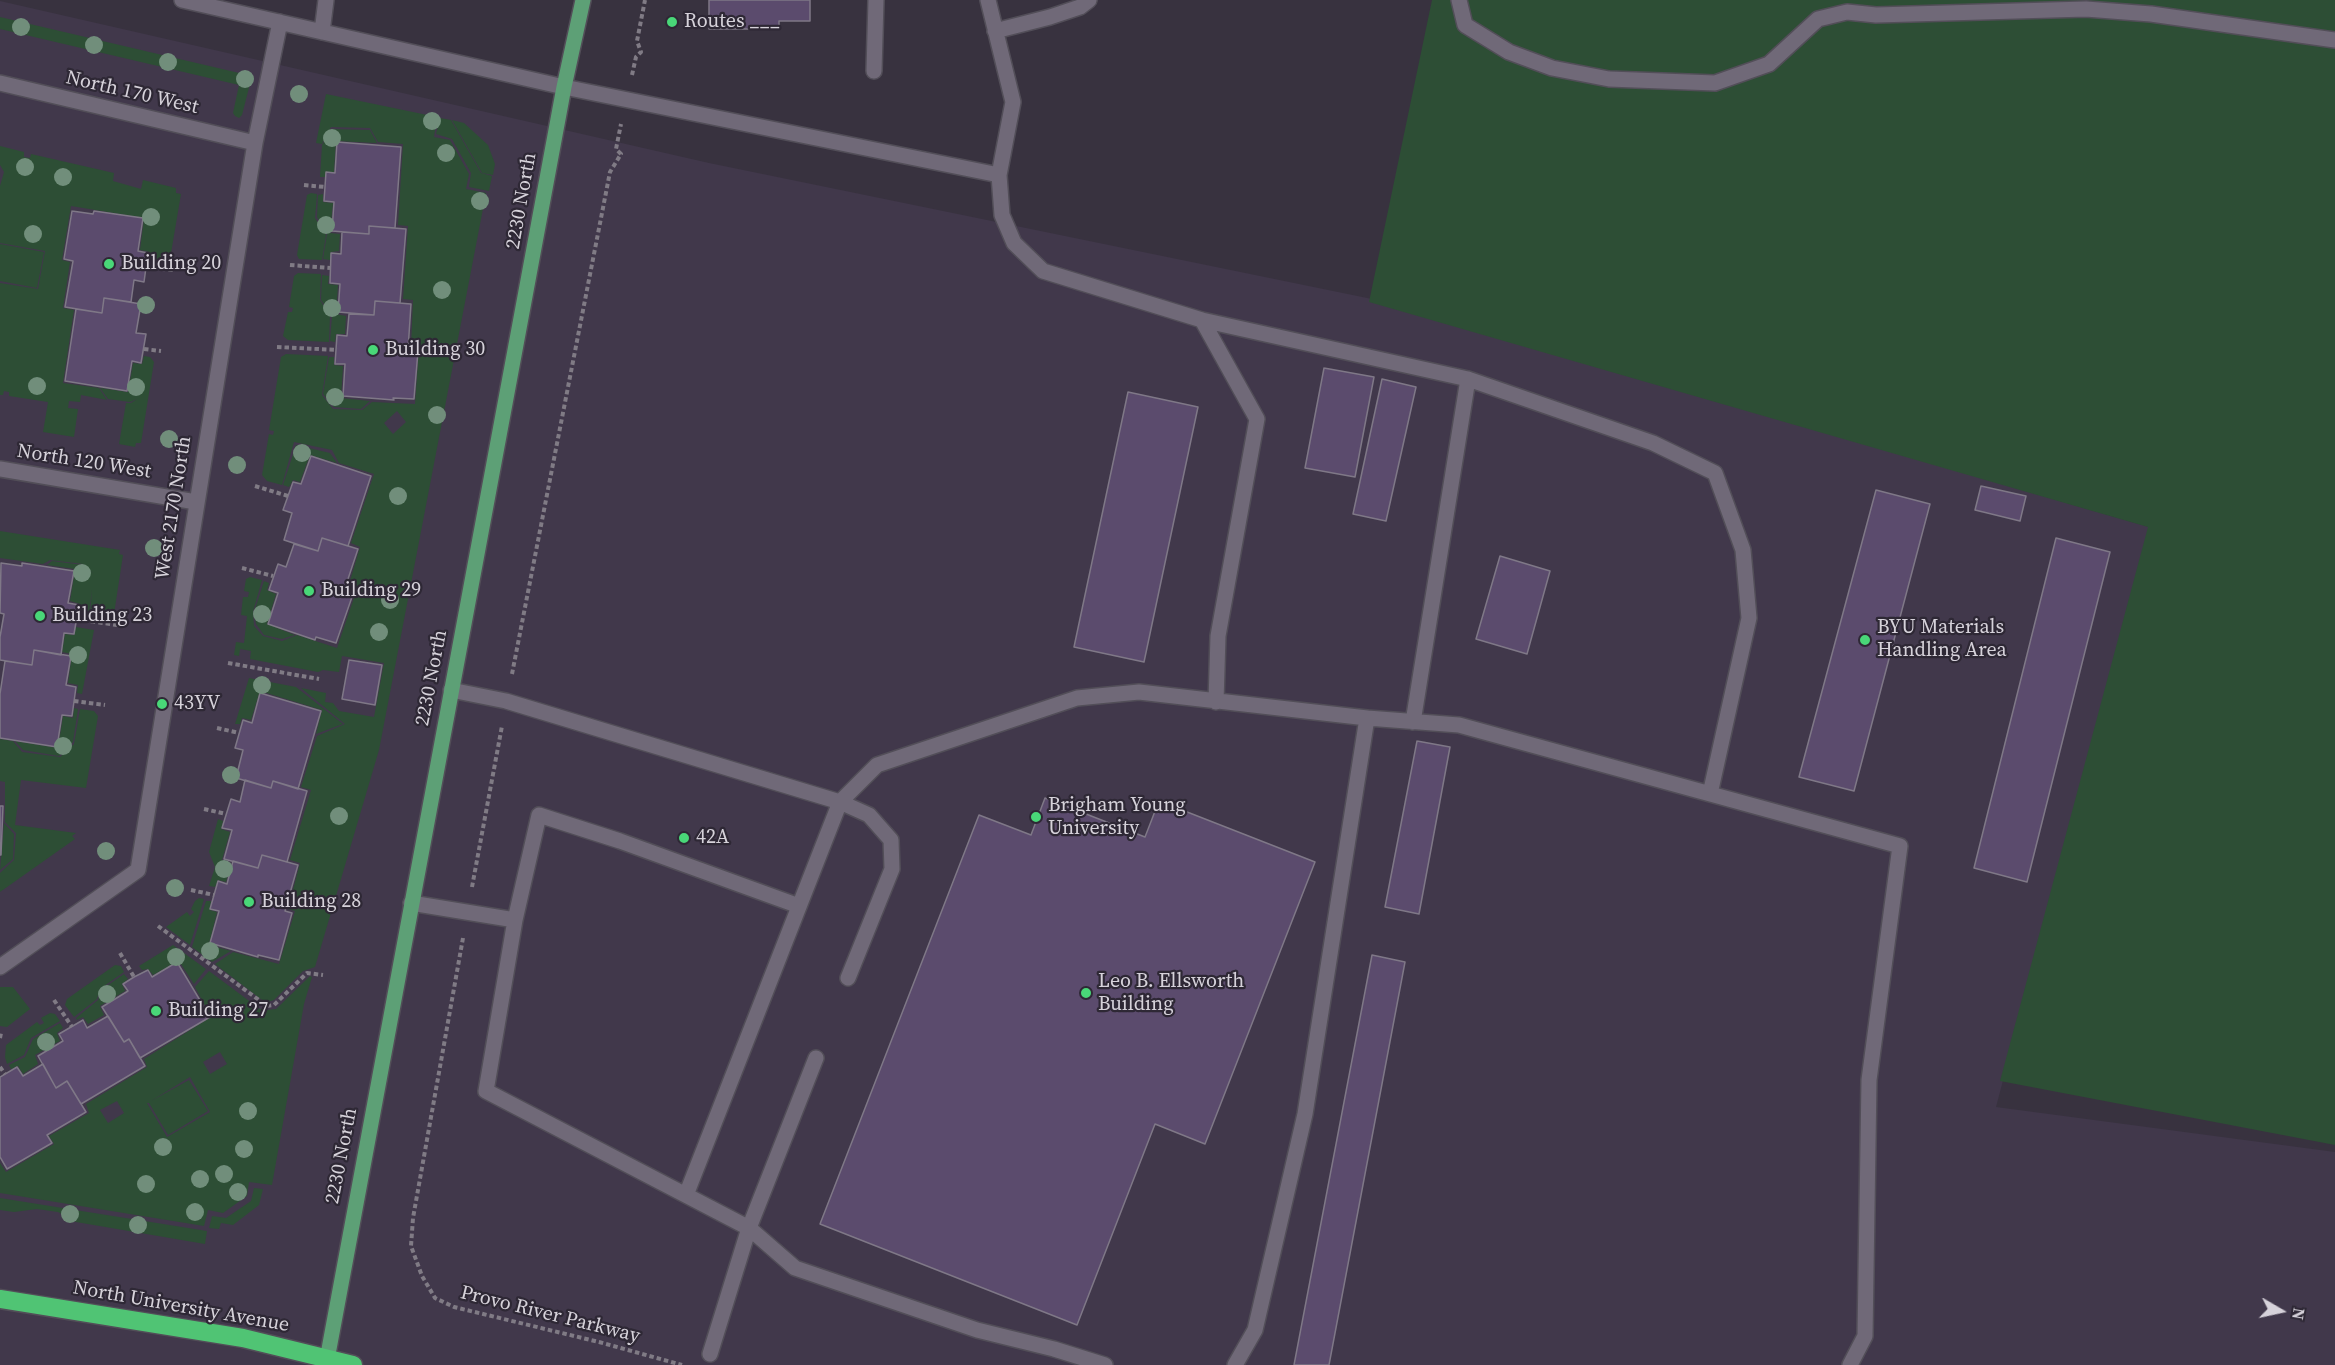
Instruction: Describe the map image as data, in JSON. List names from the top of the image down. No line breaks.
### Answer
{"streets":{"highway":["North University Avenue"],"main road":["2230 North"],"street":["North 170 West","North 120 West","West 2170 North"],"path":["Provo River Parkway"]},"crossings":[["North 170 West","West 2170 North"],["2230 North","North University Avenue"],["North 120 West","West 2170 North"]],"places":["Routes ___","Building 20","Building 30","Building 29","Building 23","BYU Materials Handling Area","43YV","Brigham Young University","42A","Building 28","Leo B. Ellsworth Building","Building 27"],"north":"right"}
